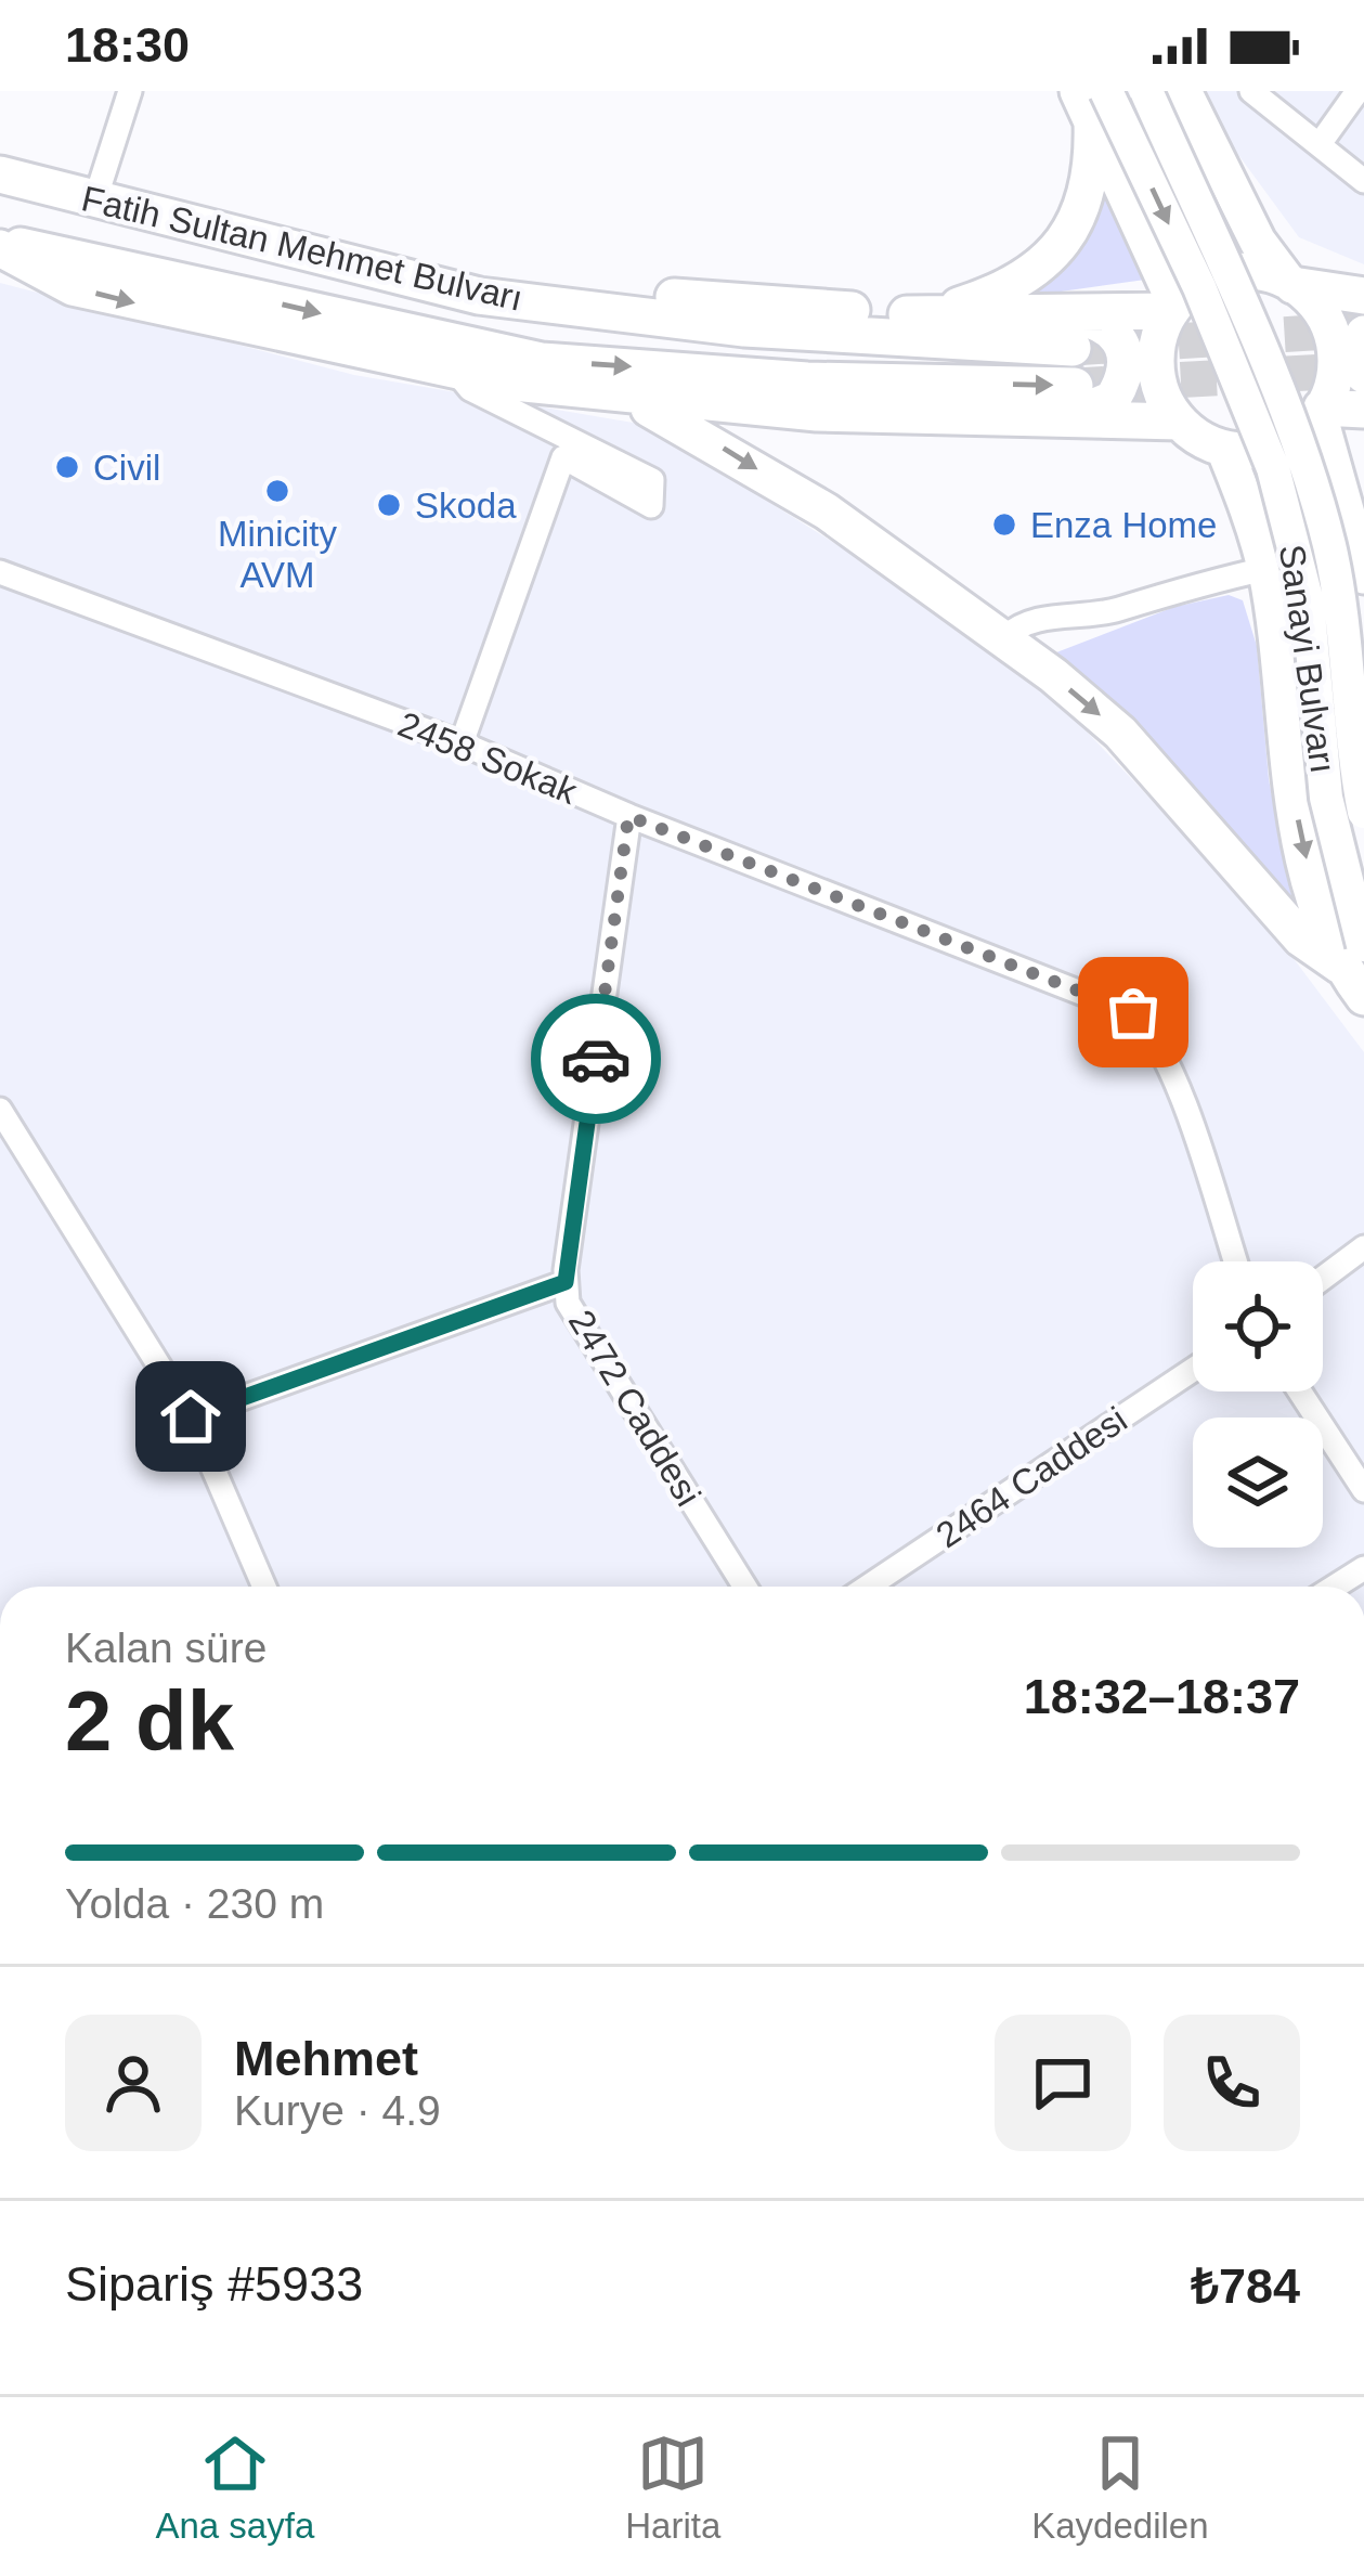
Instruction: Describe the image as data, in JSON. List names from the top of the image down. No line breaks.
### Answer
{"streets":{"highway":["Fatih Sultan Mehmet Bulvarı"],"main road":["Sanayi Bulvarı"],"street":["2458 Sokak","2472 Caddesi","2464 Caddesi"]},"crossings":[["2458 Sokak","2472 Caddesi"]],"places":["Civil","Minicity AVM","Skoda","Enza Home"],"page":{"status":"18:30","heading":["2 dk","Kalan süre","18:32–18:37"],"panel":["Mehmet","Kurye · 4.9","Sipariş #5933","₺784"],"bar":"Yolda · 230 m","tabs":["Ana sayfa","Harita","Kaydedilen"]}}
